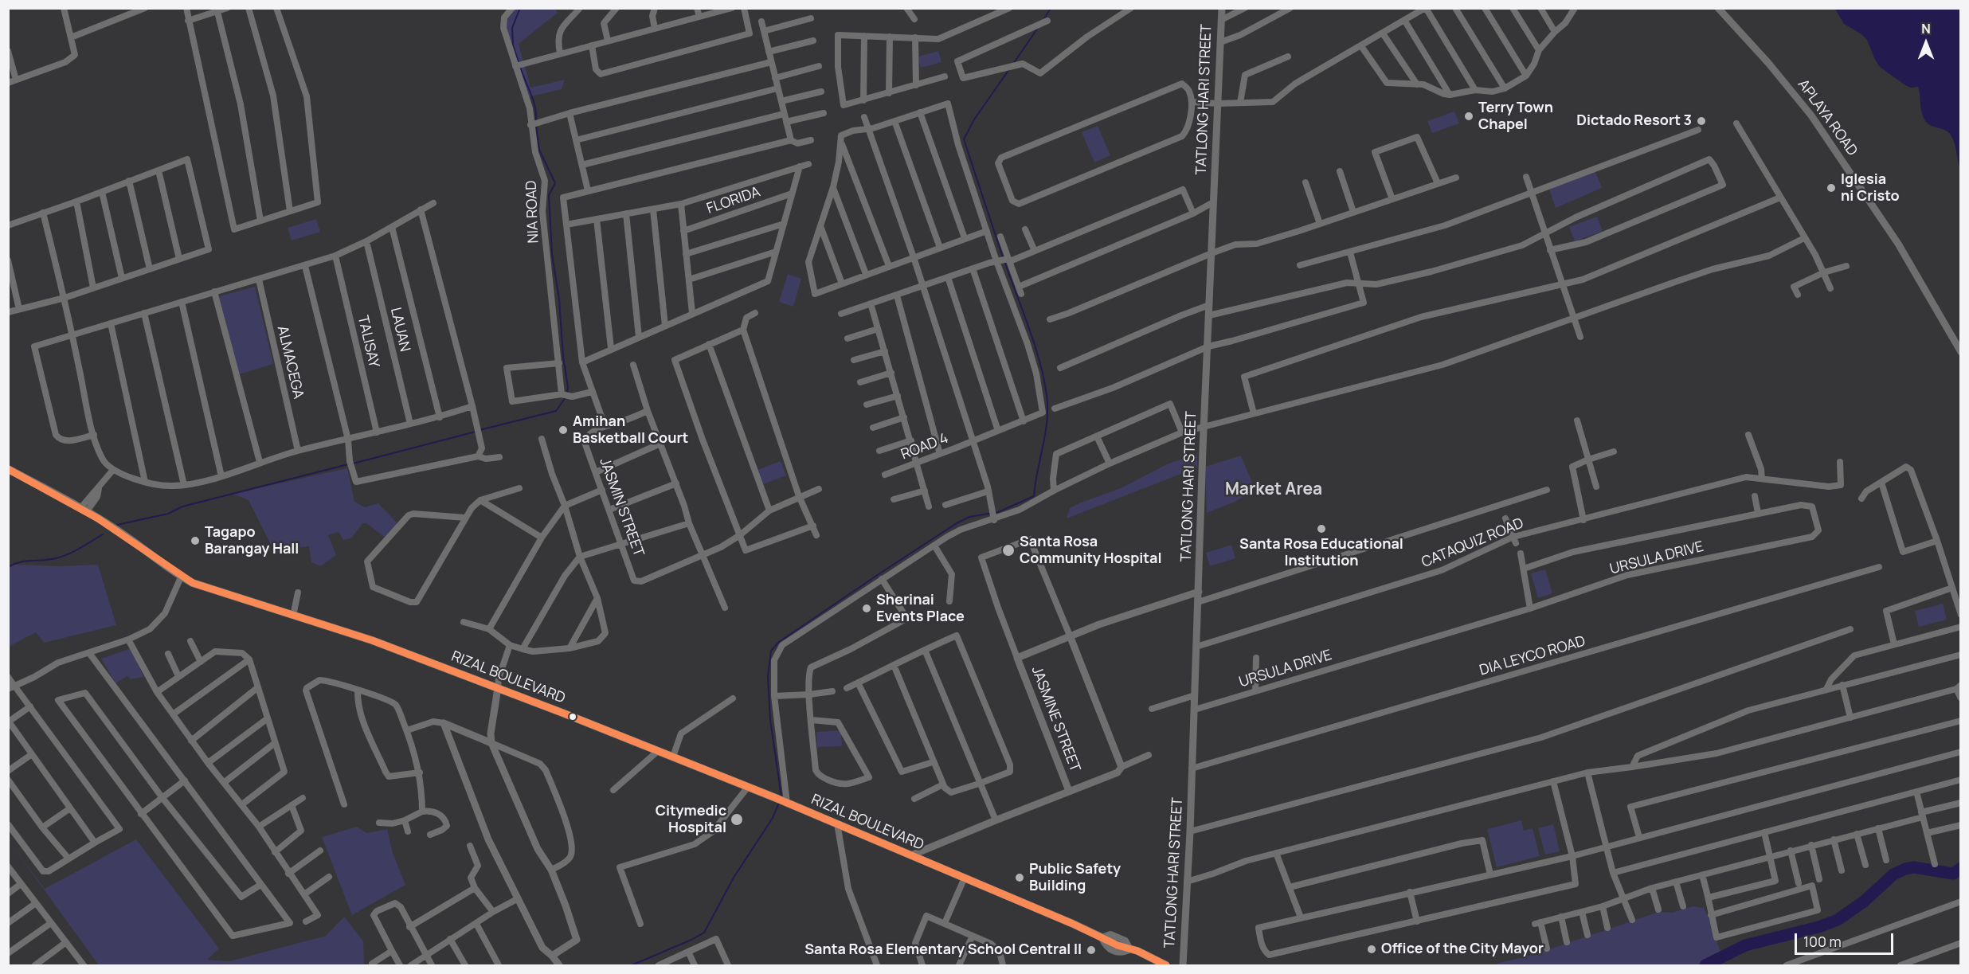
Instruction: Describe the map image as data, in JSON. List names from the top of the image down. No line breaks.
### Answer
{"streets":{"main road":["RIZAL BOULEVARD"],"street":["TATLONG HARI STREET","APLAYA ROAD","FLORIDA","NIA ROAD","LAUAN","TALISAY","ALMACEGA","ROAD 4","JASMIN STREET","CATAQUIZ ROAD","URSULA DRIVE","DIA LEYCO ROAD","JASMINE STREET"]},"crossings":[["TATLONG HARI STREET","CATAQUIZ ROAD"],["TATLONG HARI STREET","URSULA DRIVE"],["TATLONG HARI STREET","DIA LEYCO ROAD"]],"districts":["Market Area"],"places":["Terry Town Chapel","Dictado Resort 3","Iglesia ni Cristo","Amihan Basketball Court","Santa Rosa Educational Institution","Tagapo Barangay Hall","Santa Rosa Community Hospital","Sherinai Events Place","Citymedic Hospital","Public Safety Building","Office of the City Mayor","Santa Rosa Elementary School Central II"],"scale_bar":"100 m","north":"top"}
